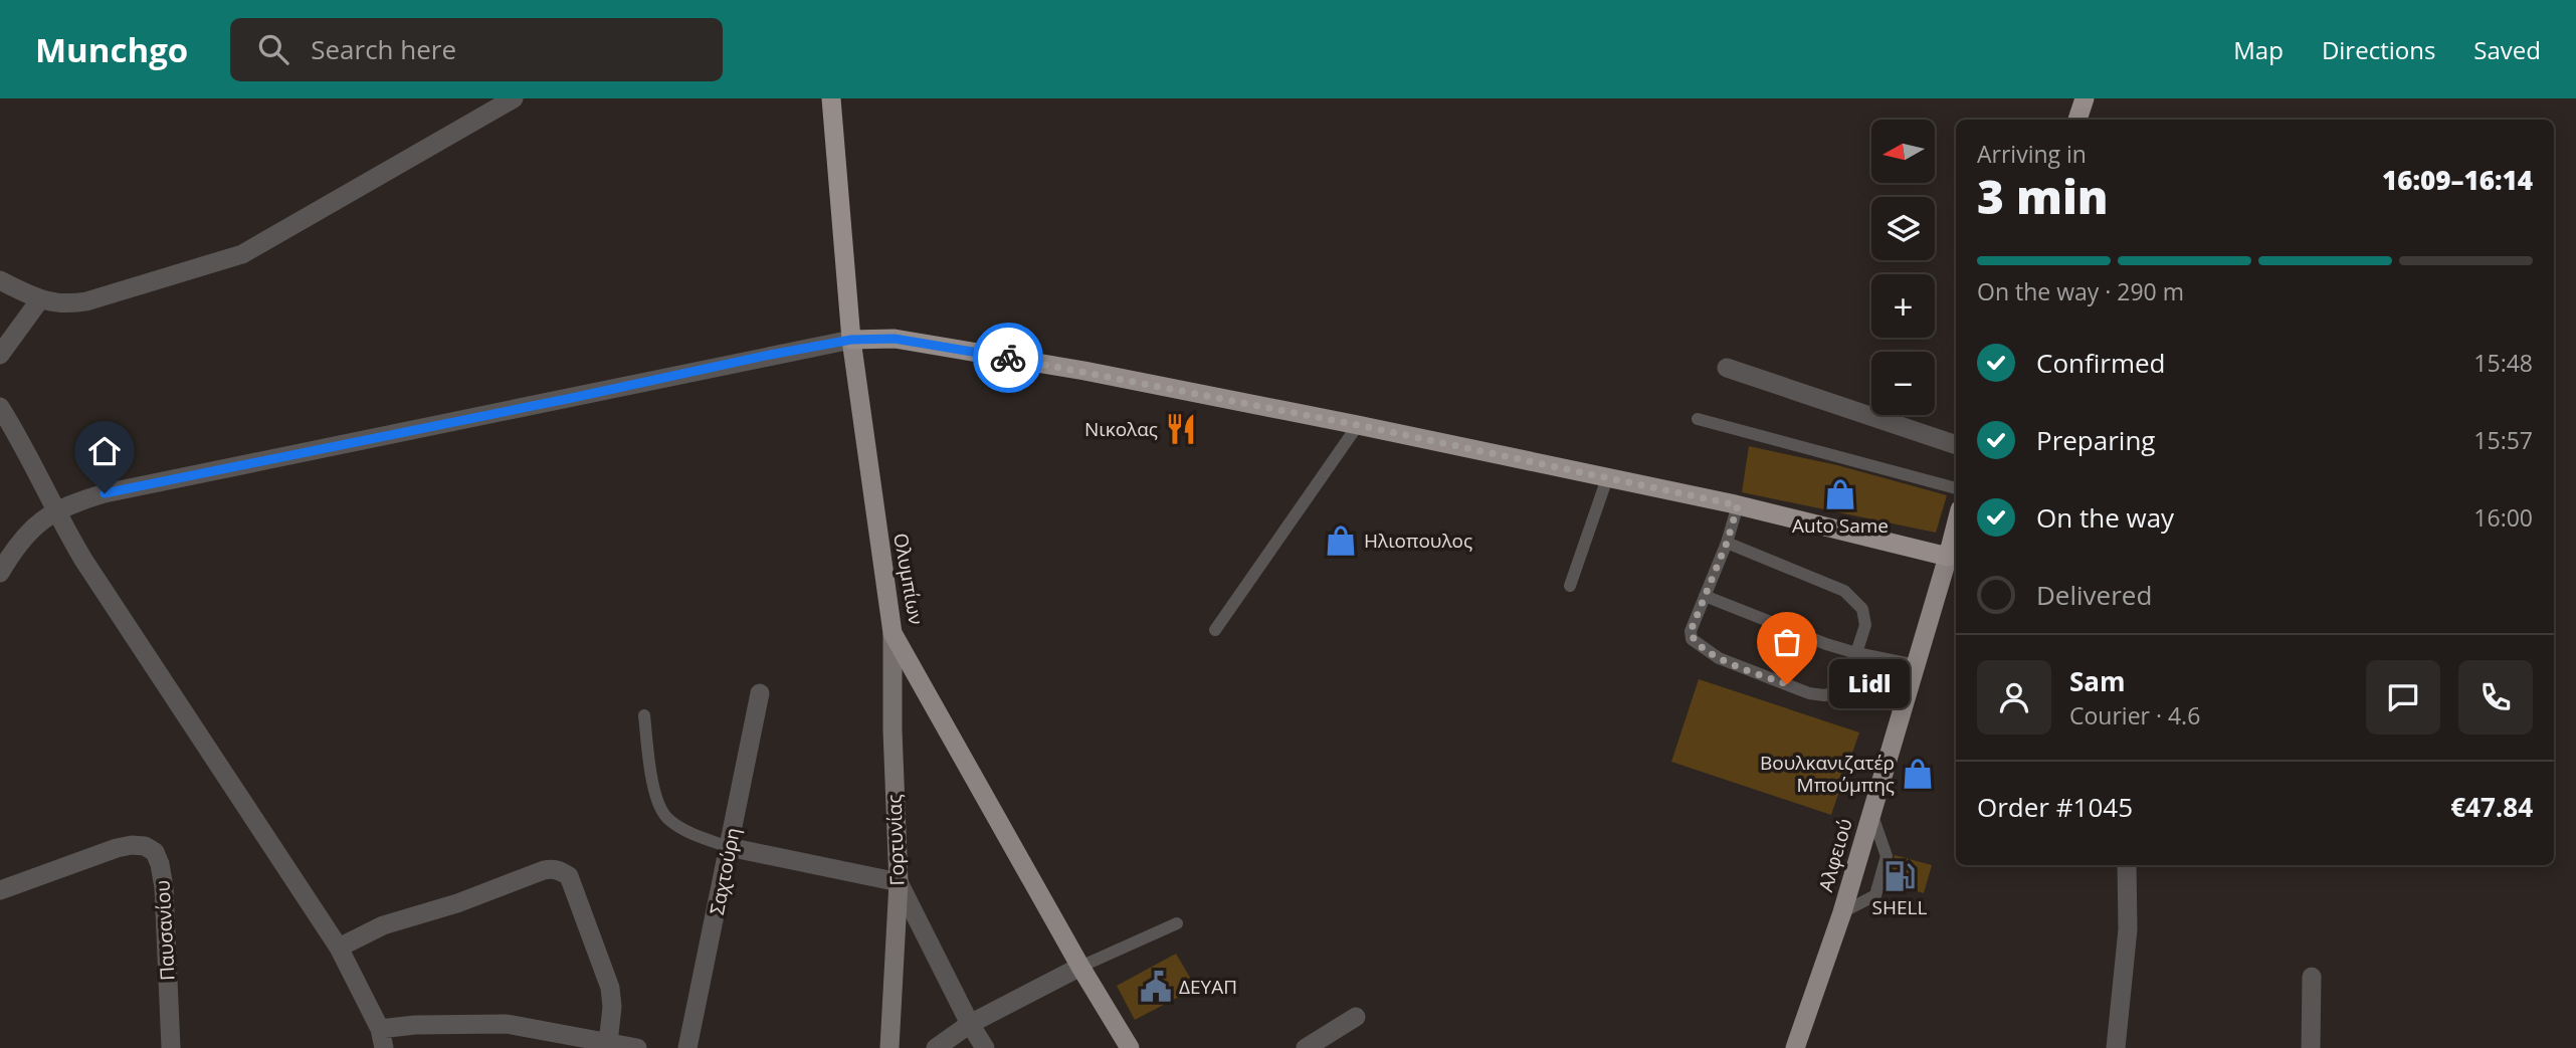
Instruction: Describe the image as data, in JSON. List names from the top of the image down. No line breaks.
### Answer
{"streets":{"highway":["Ολυμπίων"],"main road":["Γορτυνίας","Αλφειού"],"street":["Σαχτούρη","Παυσανίου"]},"crossings":[["Ολυμπίων","Γορτυνίας"]],"places":{"restaurant":["Νικολας"],"shop":["Auto Same","Ηλιοπουλος","Βουλκανιζατέρ Μπούμπης"],"other":["Lidl"],"fuel station":["SHELL"],"public building":["ΔΕΥΑΠ"]},"north":"left","page":{"header":"Munchgo","search":"Search here","nav":["Map","Directions","Saved"],"map_buttons":["+","−"],"heading":["3 min","Arriving in","16:09–16:14"],"panel":["Sam","Courier · 4.6","Order #1045","€47.84"],"bar":"On the way · 290 m","list":[["Confirmed","15:48"],["Preparing","15:57"],["On the way","16:00"],"Delivered"],"bubble":"Lidl"}}
